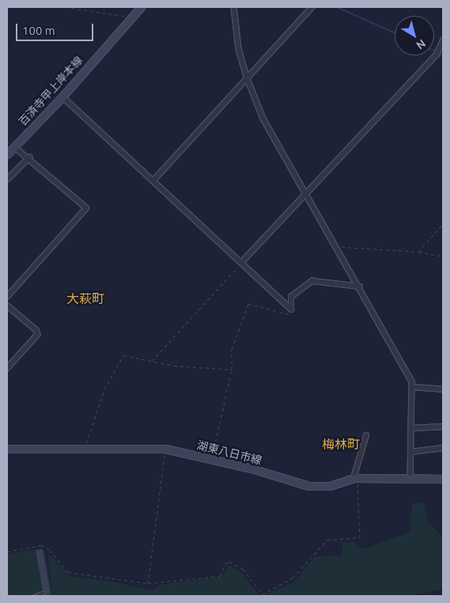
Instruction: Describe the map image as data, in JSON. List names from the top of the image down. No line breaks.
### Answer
{"streets":{"main road":["百済寺甲上岸本線","湖東八日市線"]},"districts":["大萩町","梅林町"],"scale_bar":"100 m","north":"bottom right"}
